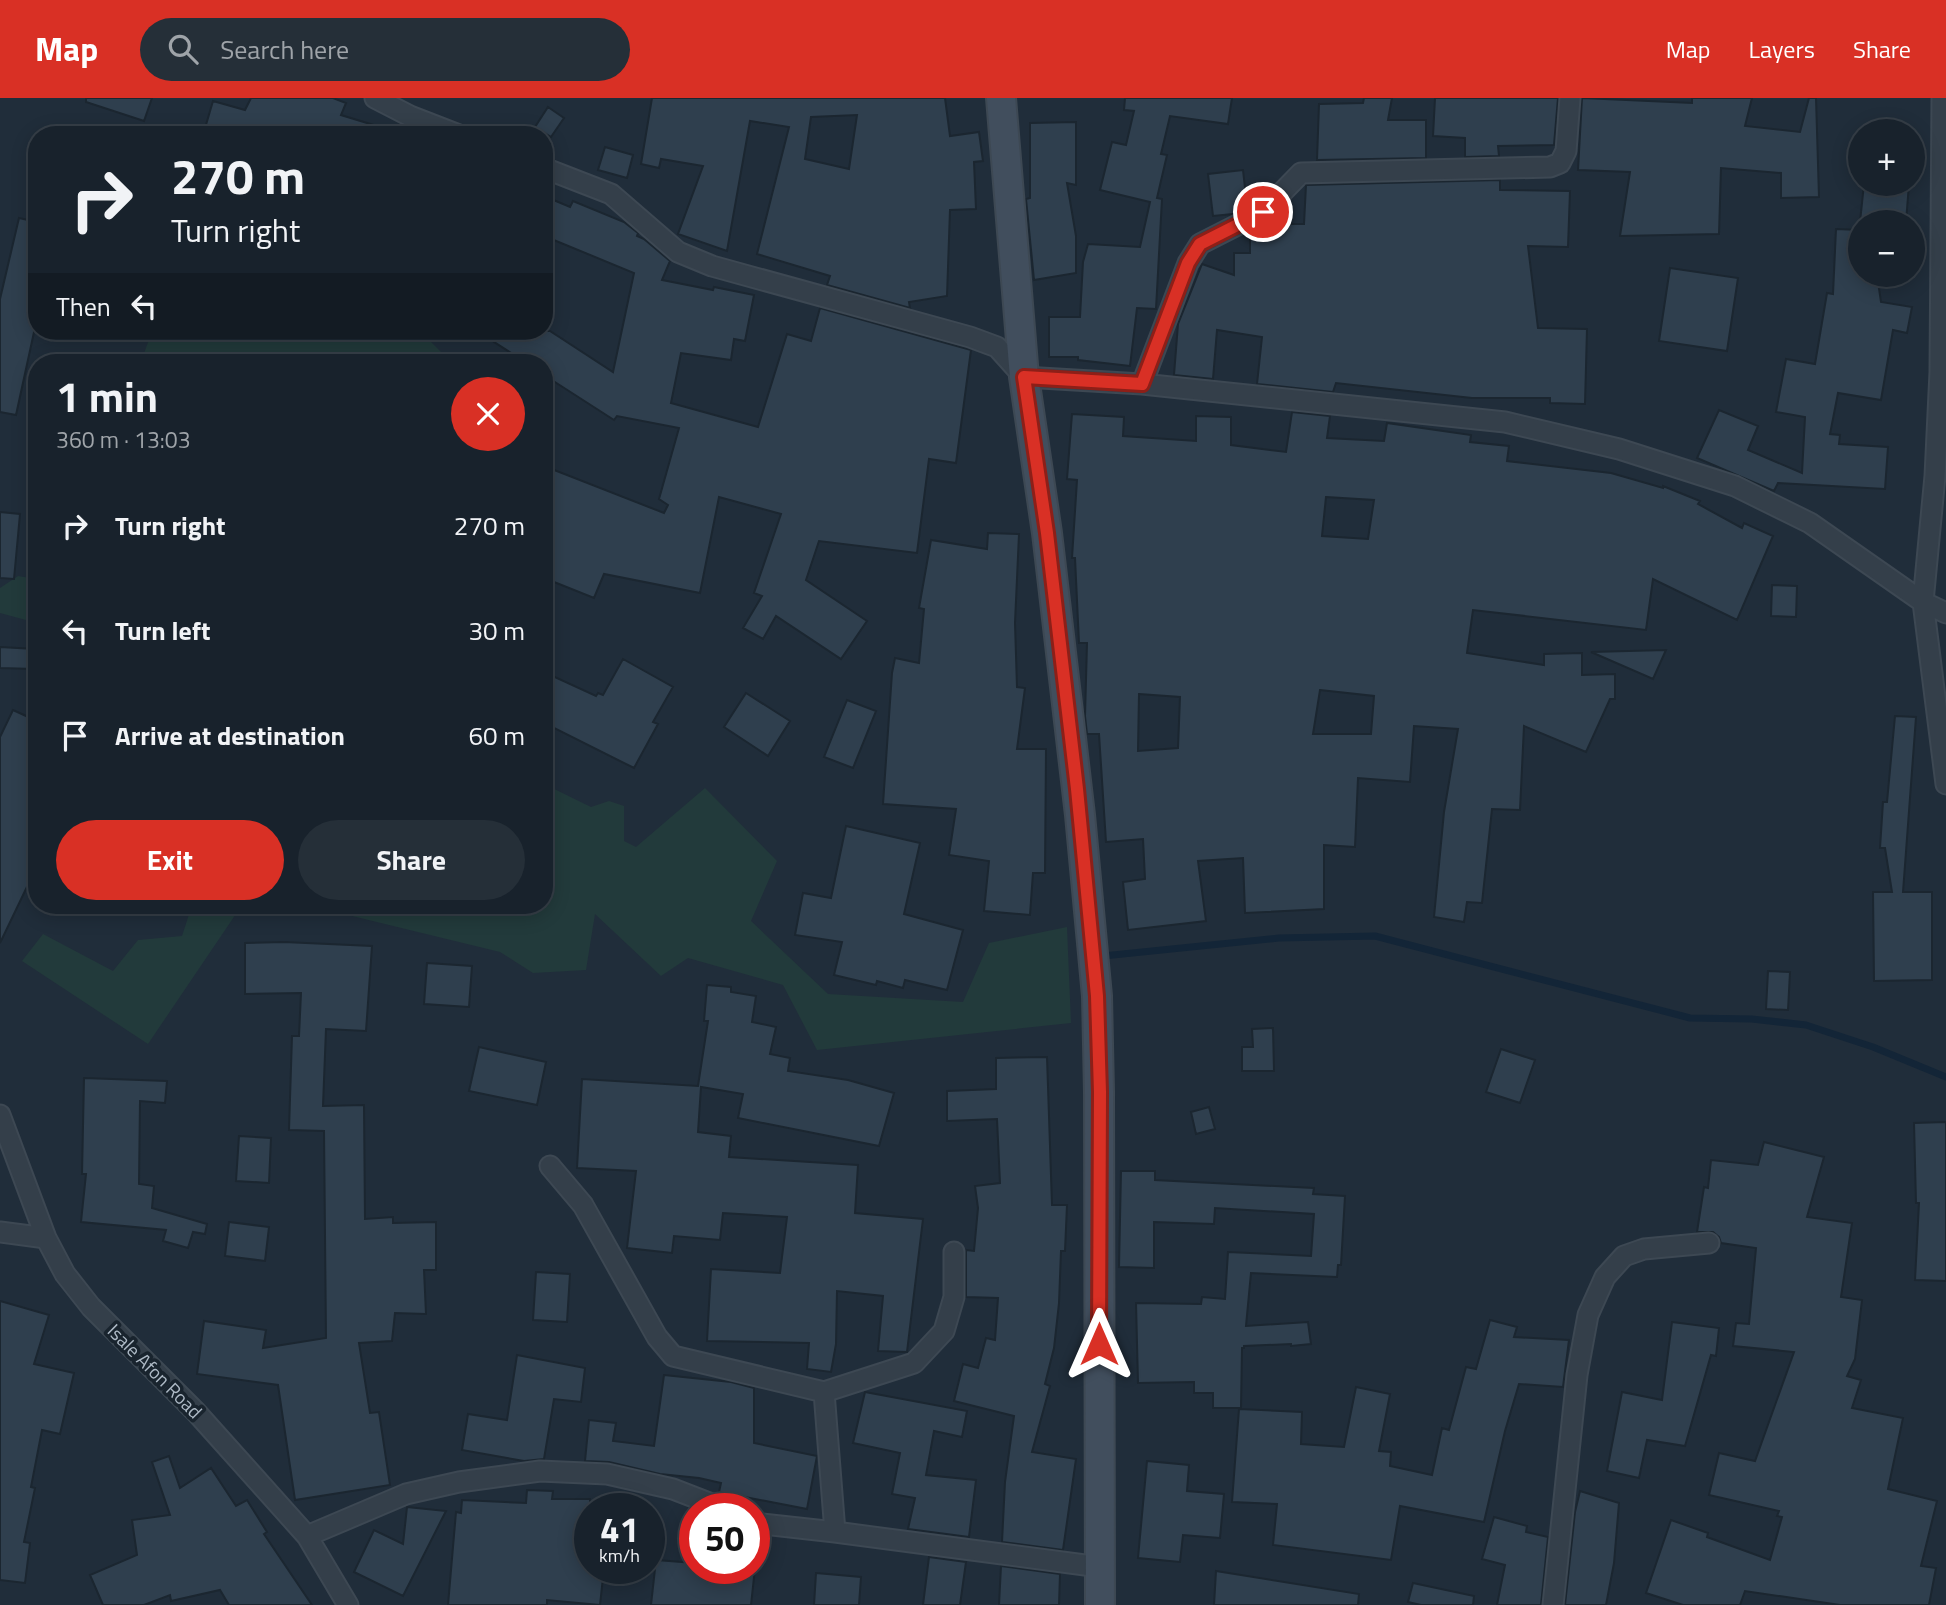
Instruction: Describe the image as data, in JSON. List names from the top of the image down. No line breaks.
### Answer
{"streets":{"street":["Isale Afon Road"]},"page":{"header":"Map","search":"Search here","nav":["Map","Layers","Share"],"map_buttons":["+","−"],"turn":["270 m","Turn right"],"then":"Then","heading":["1 min","360 m · 13:03"],"list":[{"name":"Turn right","value":"270 m"},{"name":"Turn left","value":"30 m"},{"name":"Arrive at destination","value":"60 m"}],"buttons":["Exit","Share"],"speed":"41 km/h","limit":"50"}}
